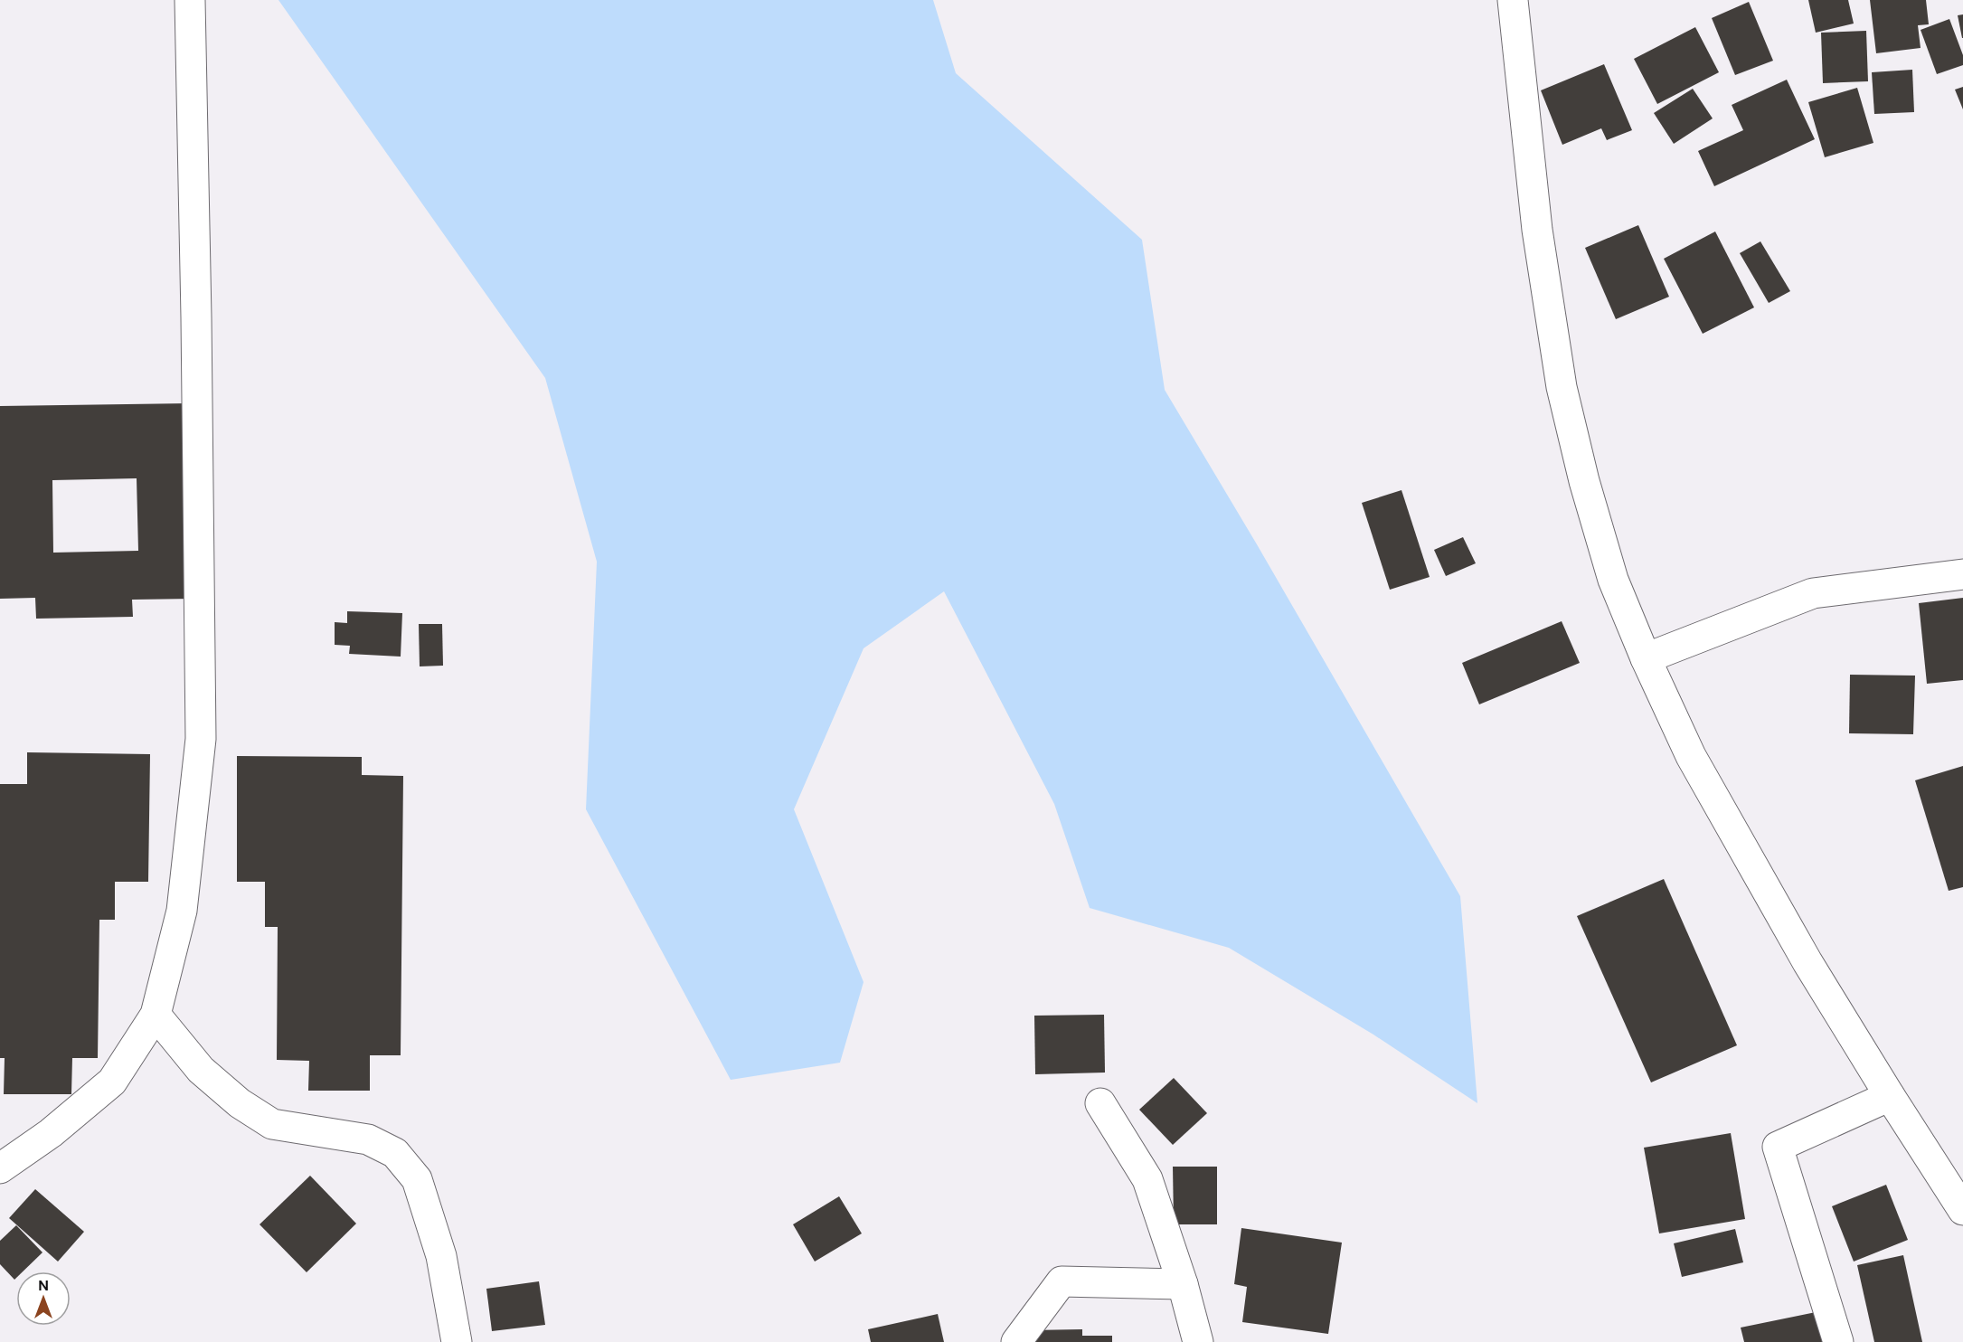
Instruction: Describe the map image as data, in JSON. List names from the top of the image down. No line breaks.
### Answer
{"north":"top"}
